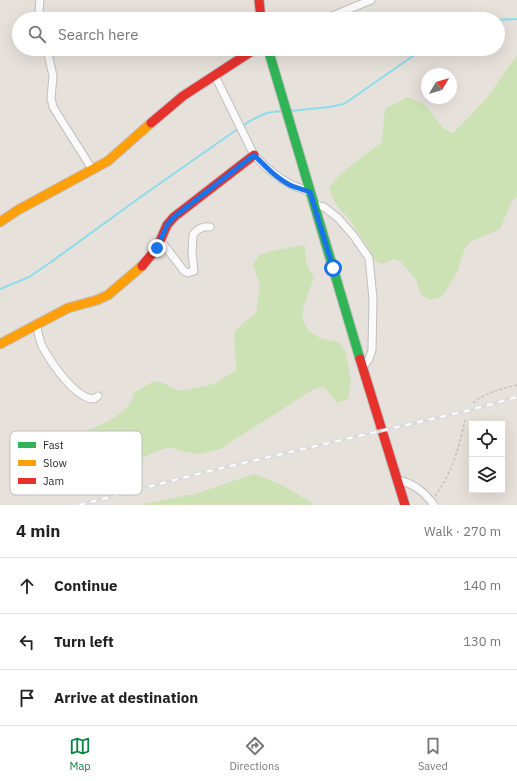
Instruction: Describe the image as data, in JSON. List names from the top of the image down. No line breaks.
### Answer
{"legend":["Fast","Slow","Jam"],"north":"top right","page":{"search":"Search here","heading":["4 min","Walk · 270 m"],"list":[["Continue","140 m"],["Turn left","130 m"],"Arrive at destination"],"nav":["Map","Directions","Saved"]}}
